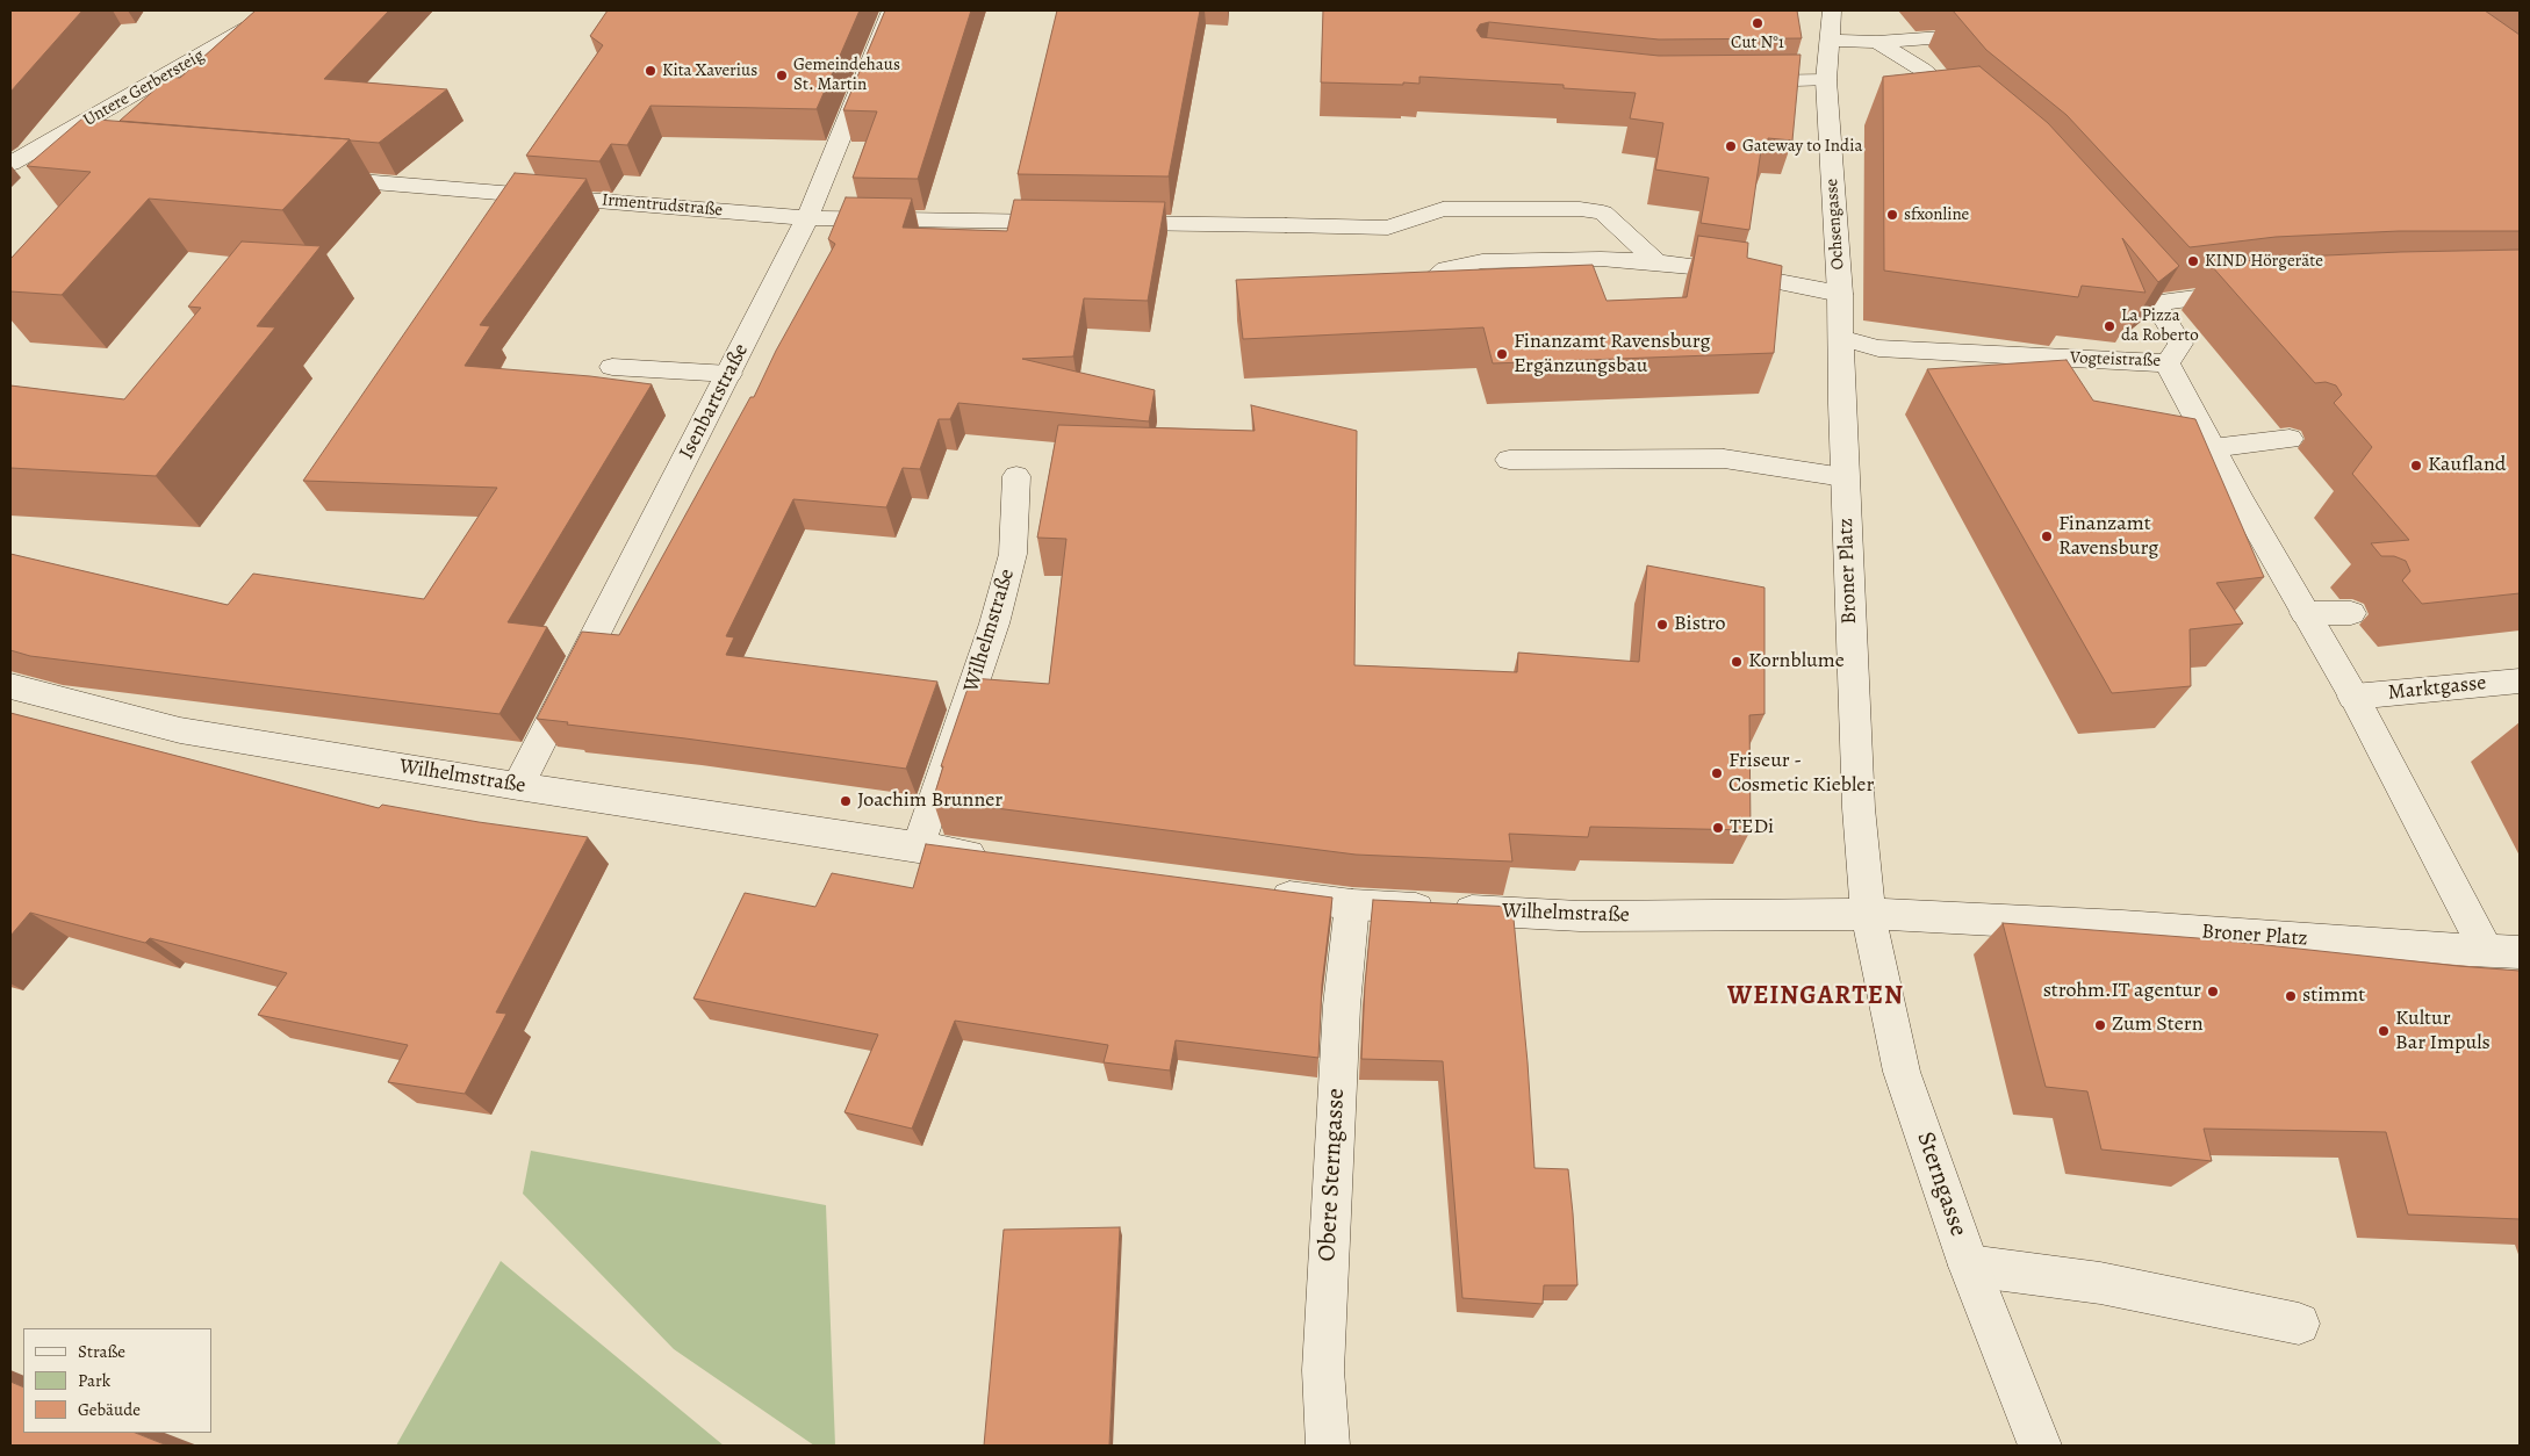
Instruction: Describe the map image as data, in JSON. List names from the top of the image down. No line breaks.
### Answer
{"streets":{"street":["Untere Gerbersteig","Irmentrudstraße","Ochsengasse","Vogteistraße","Isenbartstraße","Broner Platz","Wilhelmstraße","Marktgasse","Obere Sterngasse","Sterngasse"]},"crossings":[["Irmentrudstraße","Isenbartstraße"],["Ochsengasse","Vogteistraße"],["Ochsengasse","Broner Platz"],["Isenbartstraße","Wilhelmstraße"],["Broner Platz","Wilhelmstraße"],["Broner Platz","Sterngasse"],["Wilhelmstraße","Obere Sterngasse"],["Wilhelmstraße","Sterngasse"]],"districts":["WEINGARTEN"],"places":["Cut N°1","Kita Xaverius","Gemeindehaus St. Martin","Gateway to India","sfxonline","KIND Hörgeräte","La Pizza da Roberto","Finanzamt Ravensburg Ergänzungsbau","Kaufland","Finanzamt Ravensburg","Bistro","Kornblume","Friseur - Cosmetic Kiebler","Joachim Brunner","TEDi","strohm.IT agentur","stimmt","Zum Stern","Kultur Bar Impuls"],"legend":["Straße","Park","Gebäude"]}
